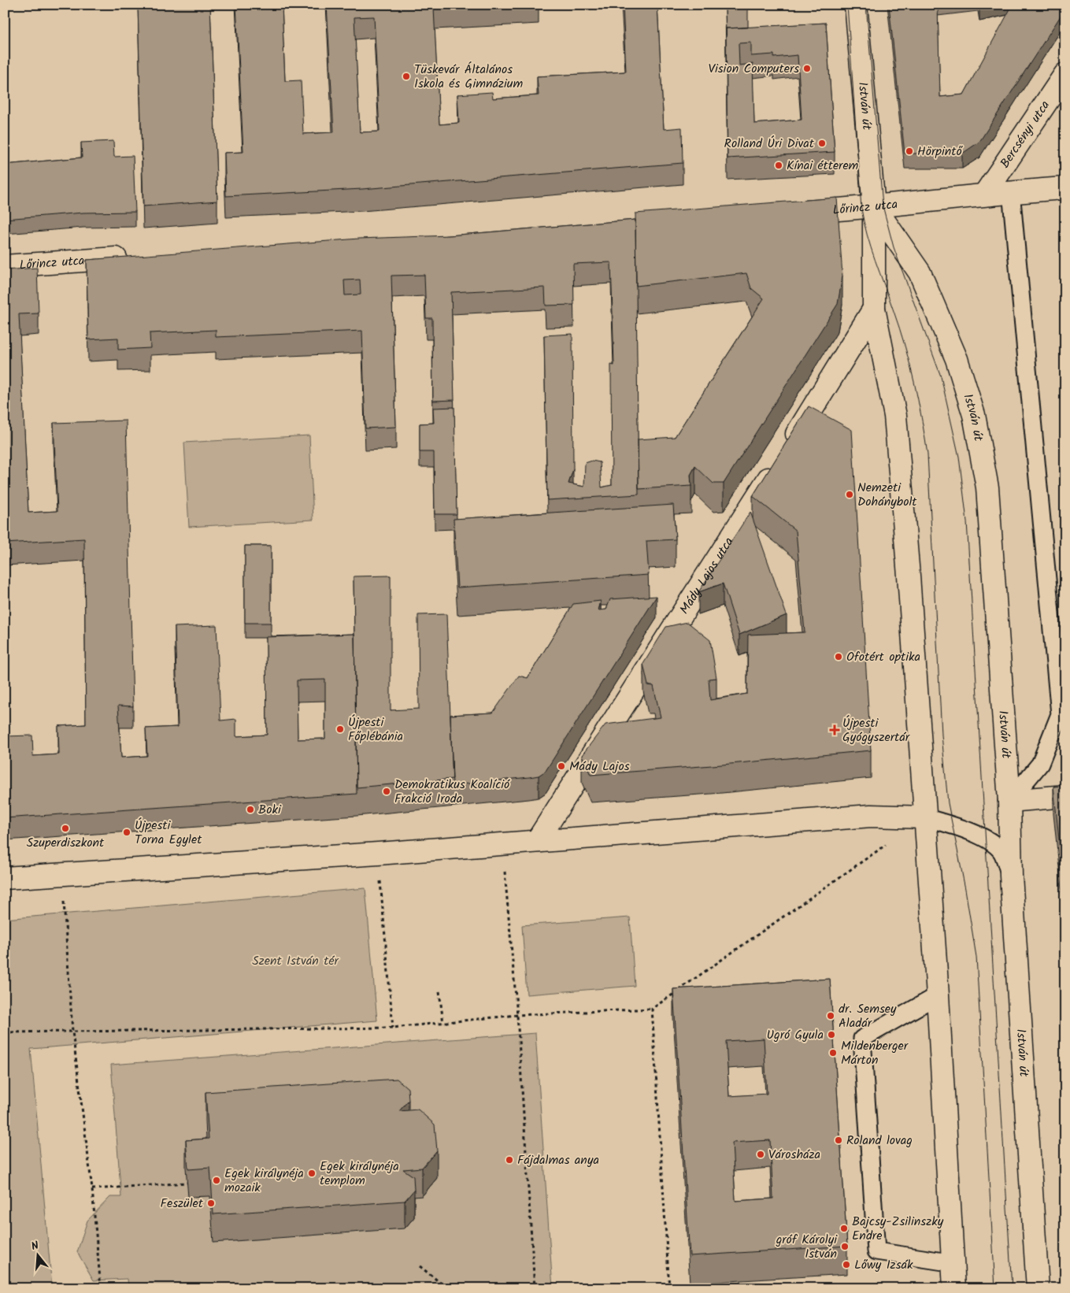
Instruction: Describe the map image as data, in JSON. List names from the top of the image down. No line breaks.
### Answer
{"streets":{"street":["István út","Bercsényi utca","Lőrincz utca","Mády Lajos utca"]},"crossings":[["István út","Lőrincz utca"],["István út","Mády Lajos utca"],["Bercsényi utca","Lőrincz utca"]],"parks":["Szent István tér"],"places":{"other":["Vision Computers","Tüskevár Általános Iskola és Gimnázium","Rolland Úri Divat","Hörpintő","Kínai étterem","Nemzeti Dohánybolt","Ofotért optika","Újpesti Főplébánia","Mády Lajos","Demokratikus Koalíció Frakció Iroda","Boki","Szuperdiszkont","Újpesti Torna Egylet","dr. Semsey Aladár","Ugró Gyula","Mildenberger Márton","Roland lovag","Városháza","Fájdalmas anya","Egek királynéja templom","Egek királynéja mozaik","Feszület","Bajcsy-Zsilinszky Endre","gróf Károlyi István","Lőwy Izsák"],"health":["Újpesti Gyógyszertár"]},"north":"top"}
